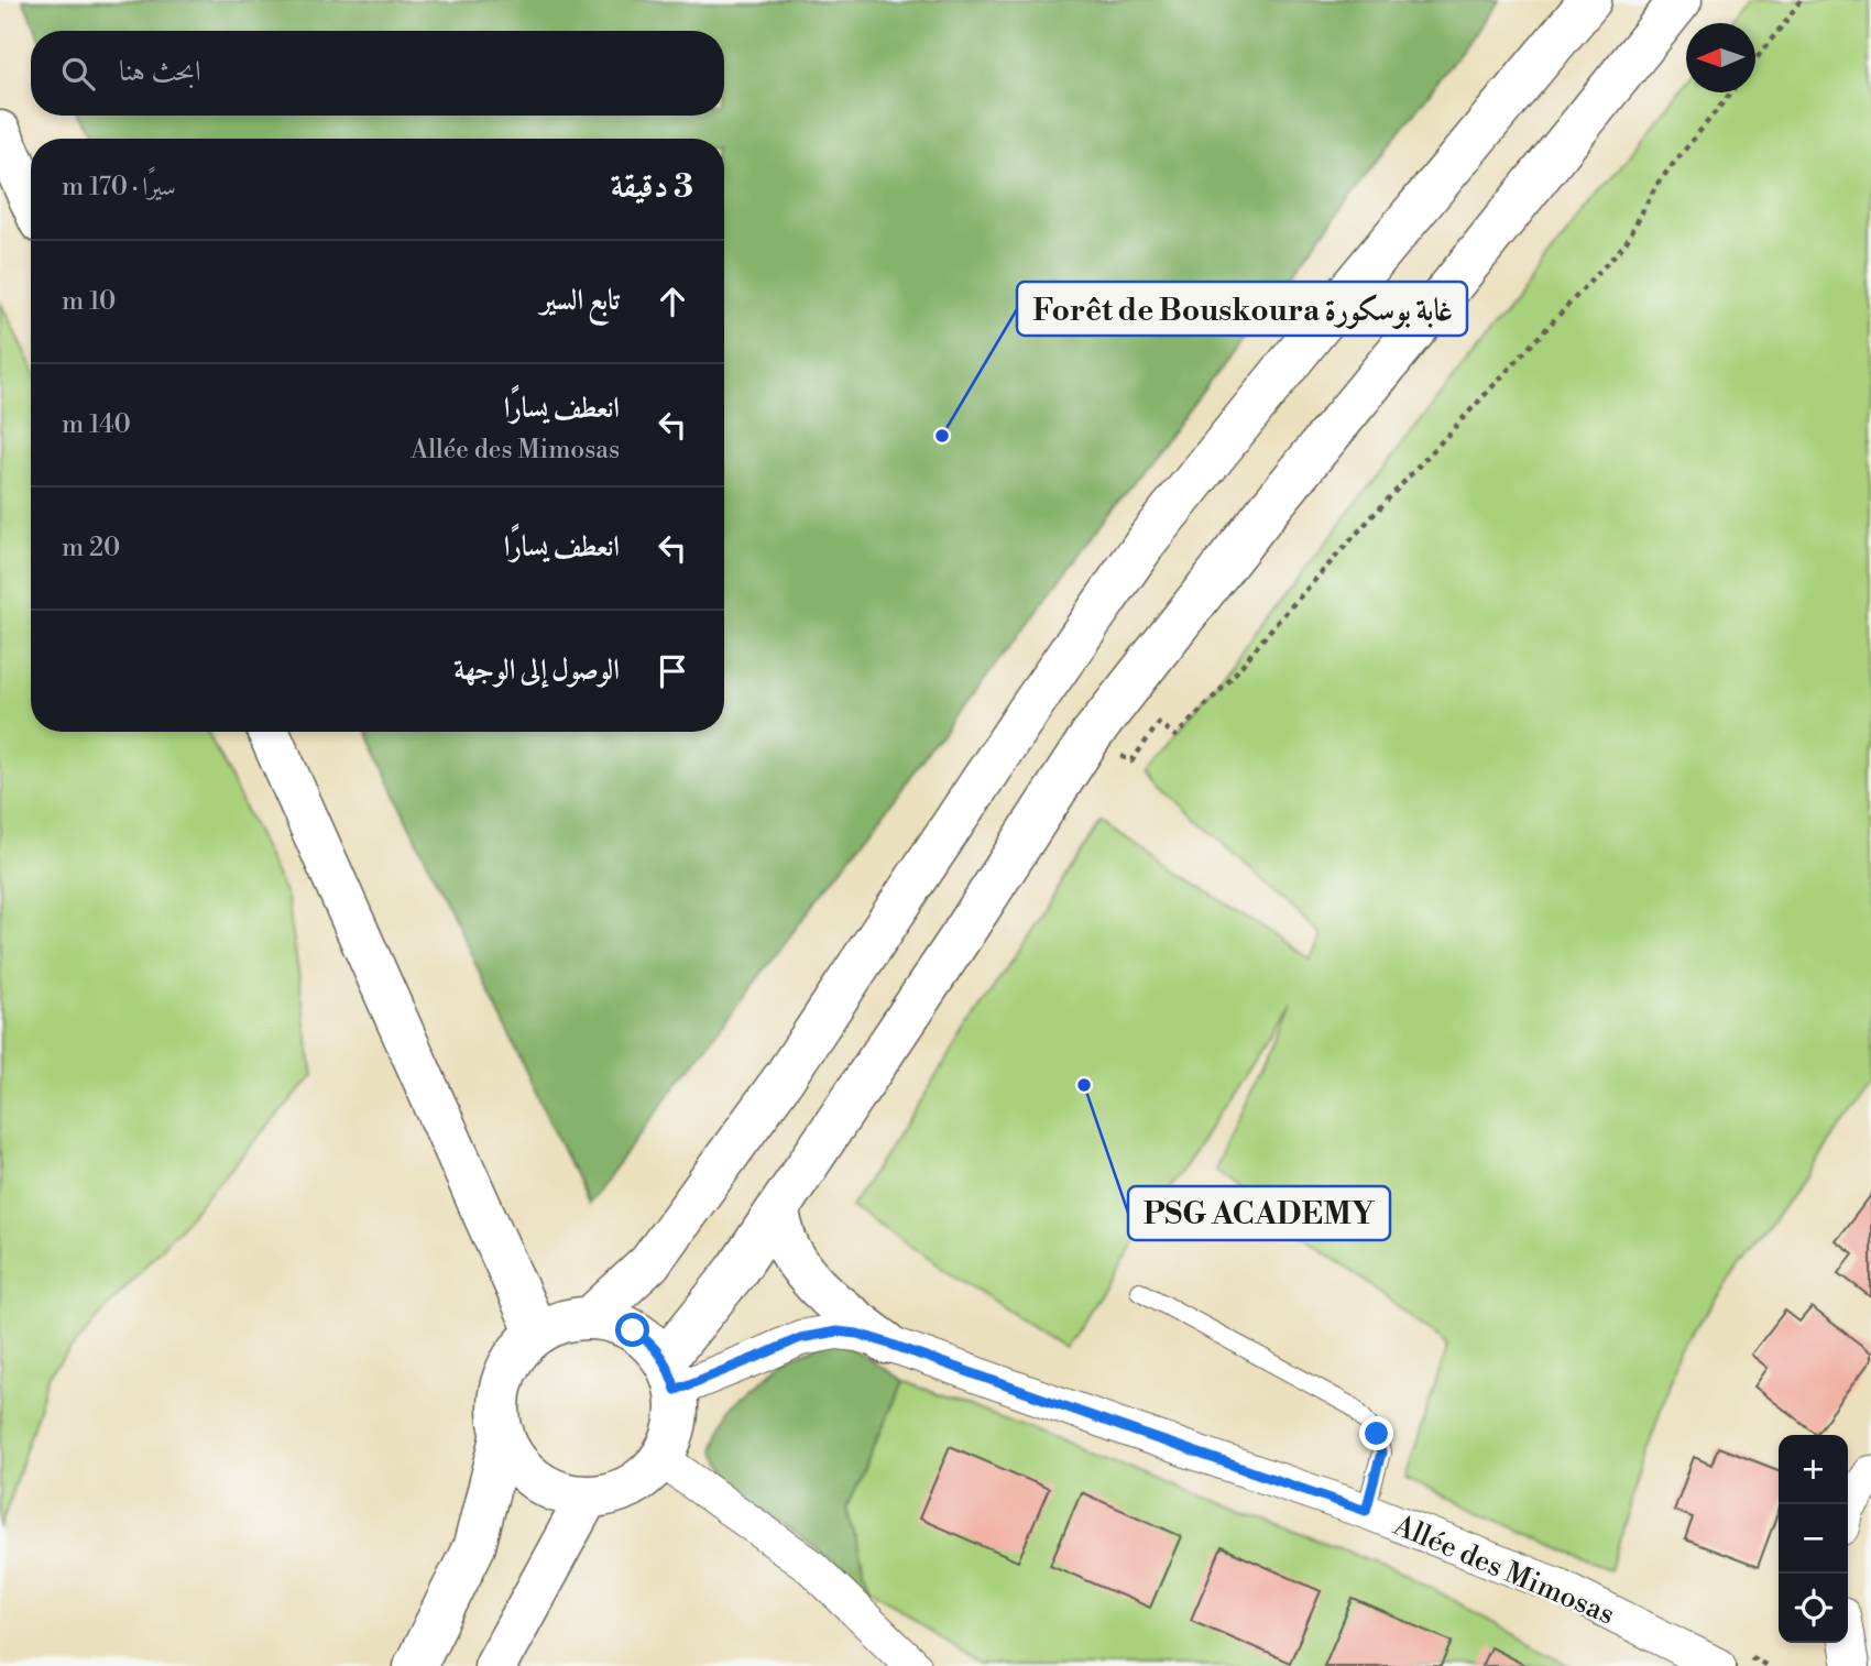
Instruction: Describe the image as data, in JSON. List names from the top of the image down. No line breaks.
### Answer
{"streets":{"street":["Allée des Mimosas"]},"places":["Forêt de Bouskoura غابة بوسكورة","PSG ACADEMY"],"north":"left","page":{"search":"ابحث هنا","heading":["3 دقيقة","سيرًا · 170 m"],"list":[["تابع السير","10 m"],["انعطف يسارًا","Allée des Mimosas","140 m"],["انعطف يسارًا","20 m"],"الوصول إلى الوجهة"],"map_buttons":["+","−"]}}
